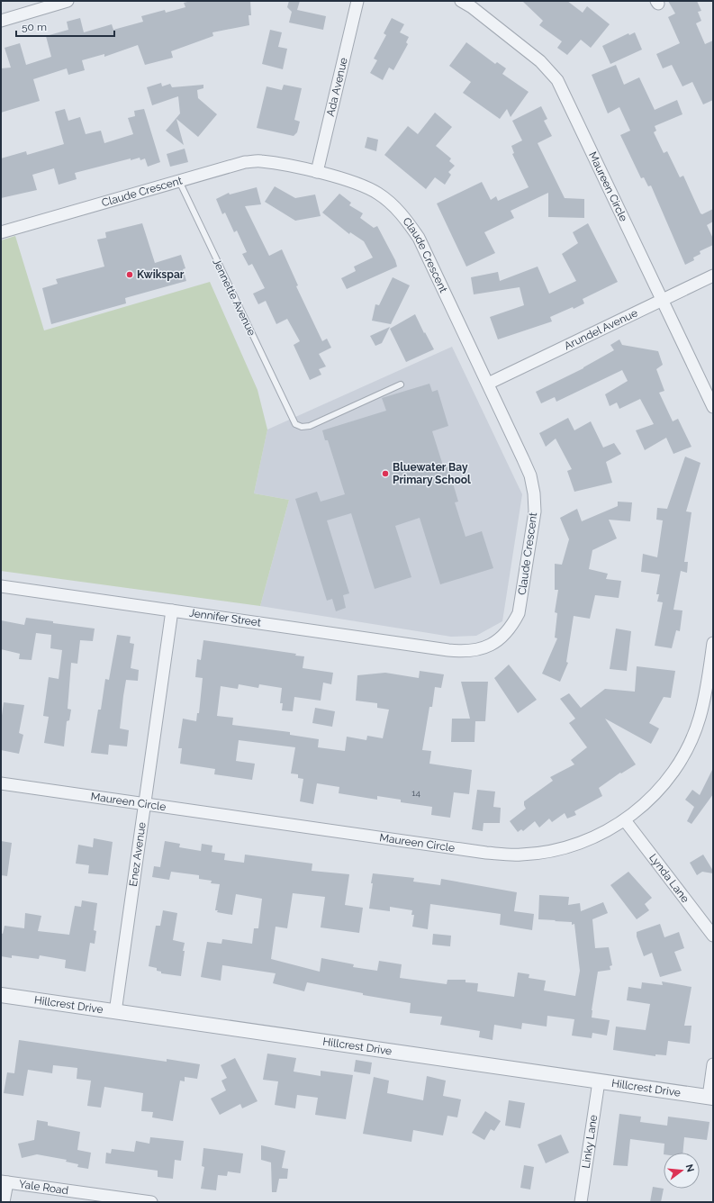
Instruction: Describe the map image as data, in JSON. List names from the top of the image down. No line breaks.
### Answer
{"streets":{"street":["Ada Avenue","Maureen Circle","Claude Crescent","Arundel Avenue","Jennifer Street","Enez Avenue","Lynda Lane","Hillcrest Drive","Linky Lane","Yale Road"],"lane":["Jennette Avenue"]},"crossings":[["Ada Avenue","Claude Crescent"],["Maureen Circle","Arundel Avenue"],["Maureen Circle","Enez Avenue"],["Maureen Circle","Lynda Lane"],["Claude Crescent","Jennette Avenue"],["Claude Crescent","Arundel Avenue"],["Claude Crescent","Jennifer Street"],["Jennifer Street","Enez Avenue"],["Enez Avenue","Hillcrest Drive"],["Hillcrest Drive","Linky Lane"]],"places":["Kwikspar","Bluewater Bay Primary School"],"house_numbers":["14"],"scale_bar":"50 m","north":"right"}
